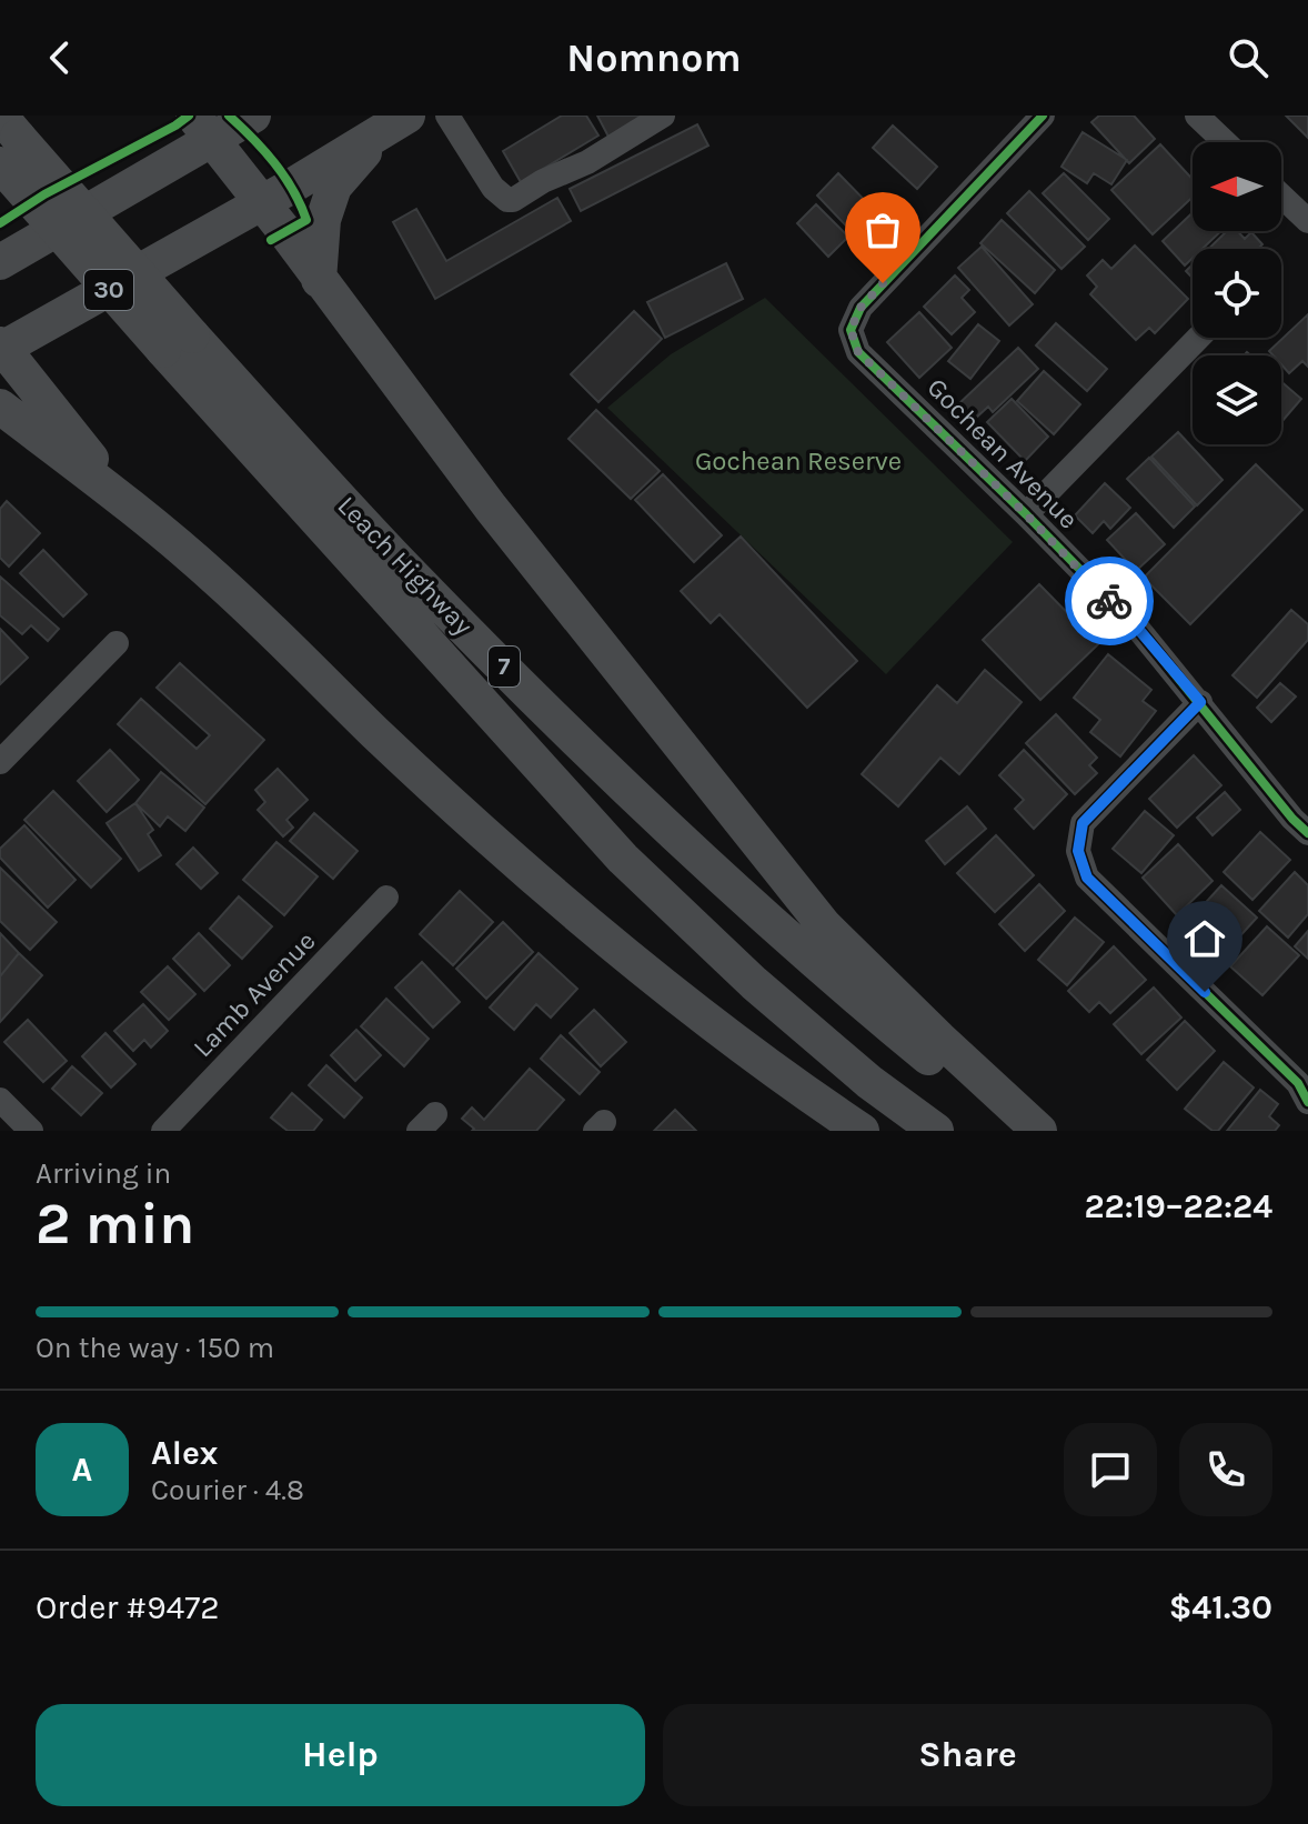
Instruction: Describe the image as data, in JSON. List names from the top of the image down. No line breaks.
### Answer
{"streets":{"highway":["30","Leach Highway","7"],"street":["Gochean Avenue","Lamb Avenue"]},"parks":["Gochean Reserve"],"north":"left","page":{"header":"Nomnom","heading":["2 min","Arriving in","22:19–22:24"],"panel":["Alex","Courier · 4.8","Order #9472","$41.30"],"bar":"On the way · 150 m","round":"A","buttons":["Help","Share"]}}
